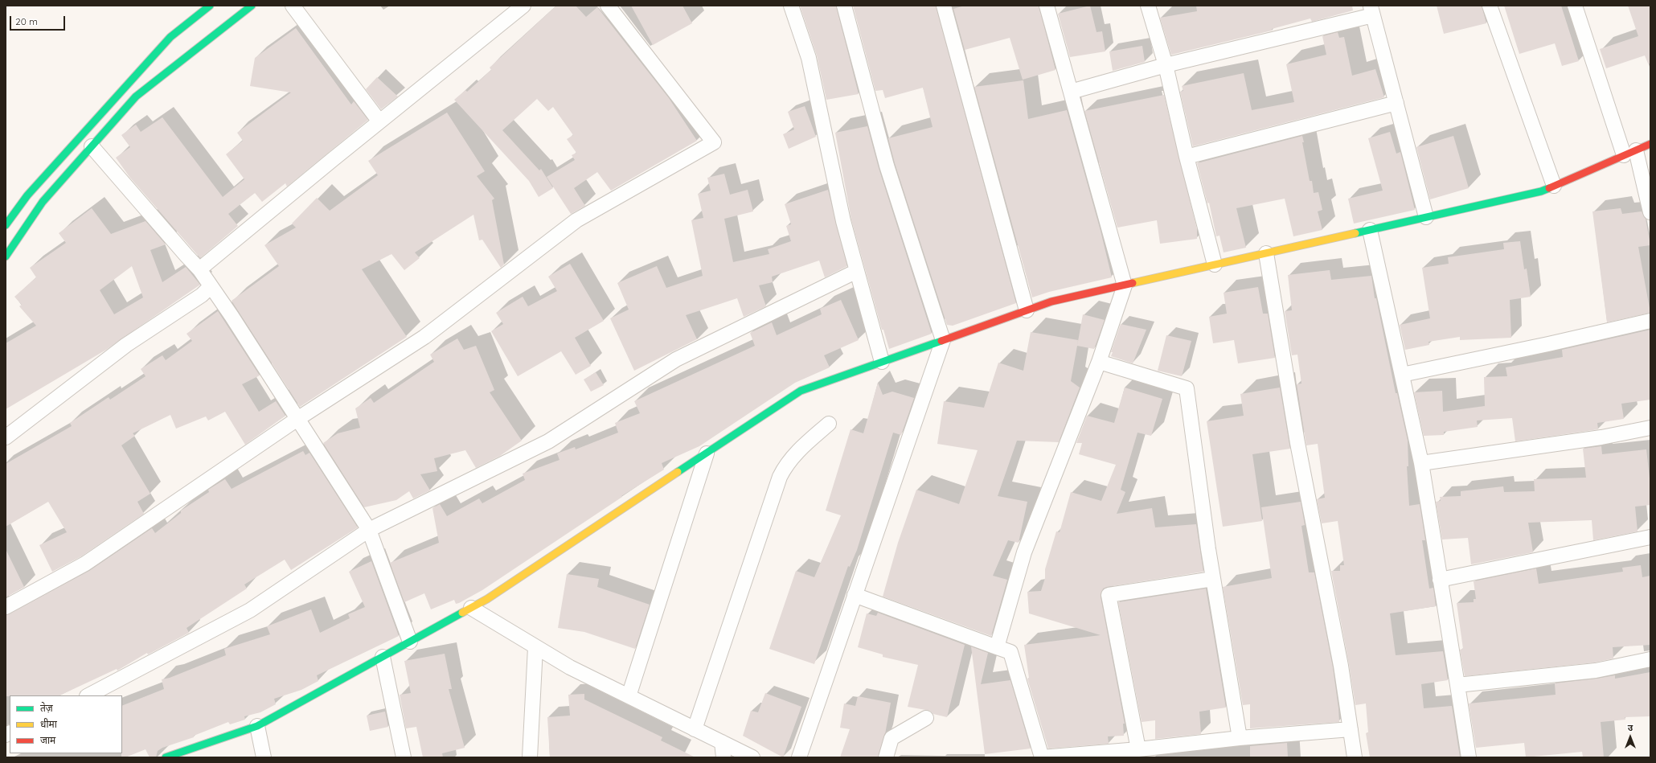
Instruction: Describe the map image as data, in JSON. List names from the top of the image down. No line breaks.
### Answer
{"legend":["तेज़","धीमा","जाम"],"scale_bar":"20 m","north":"top"}
